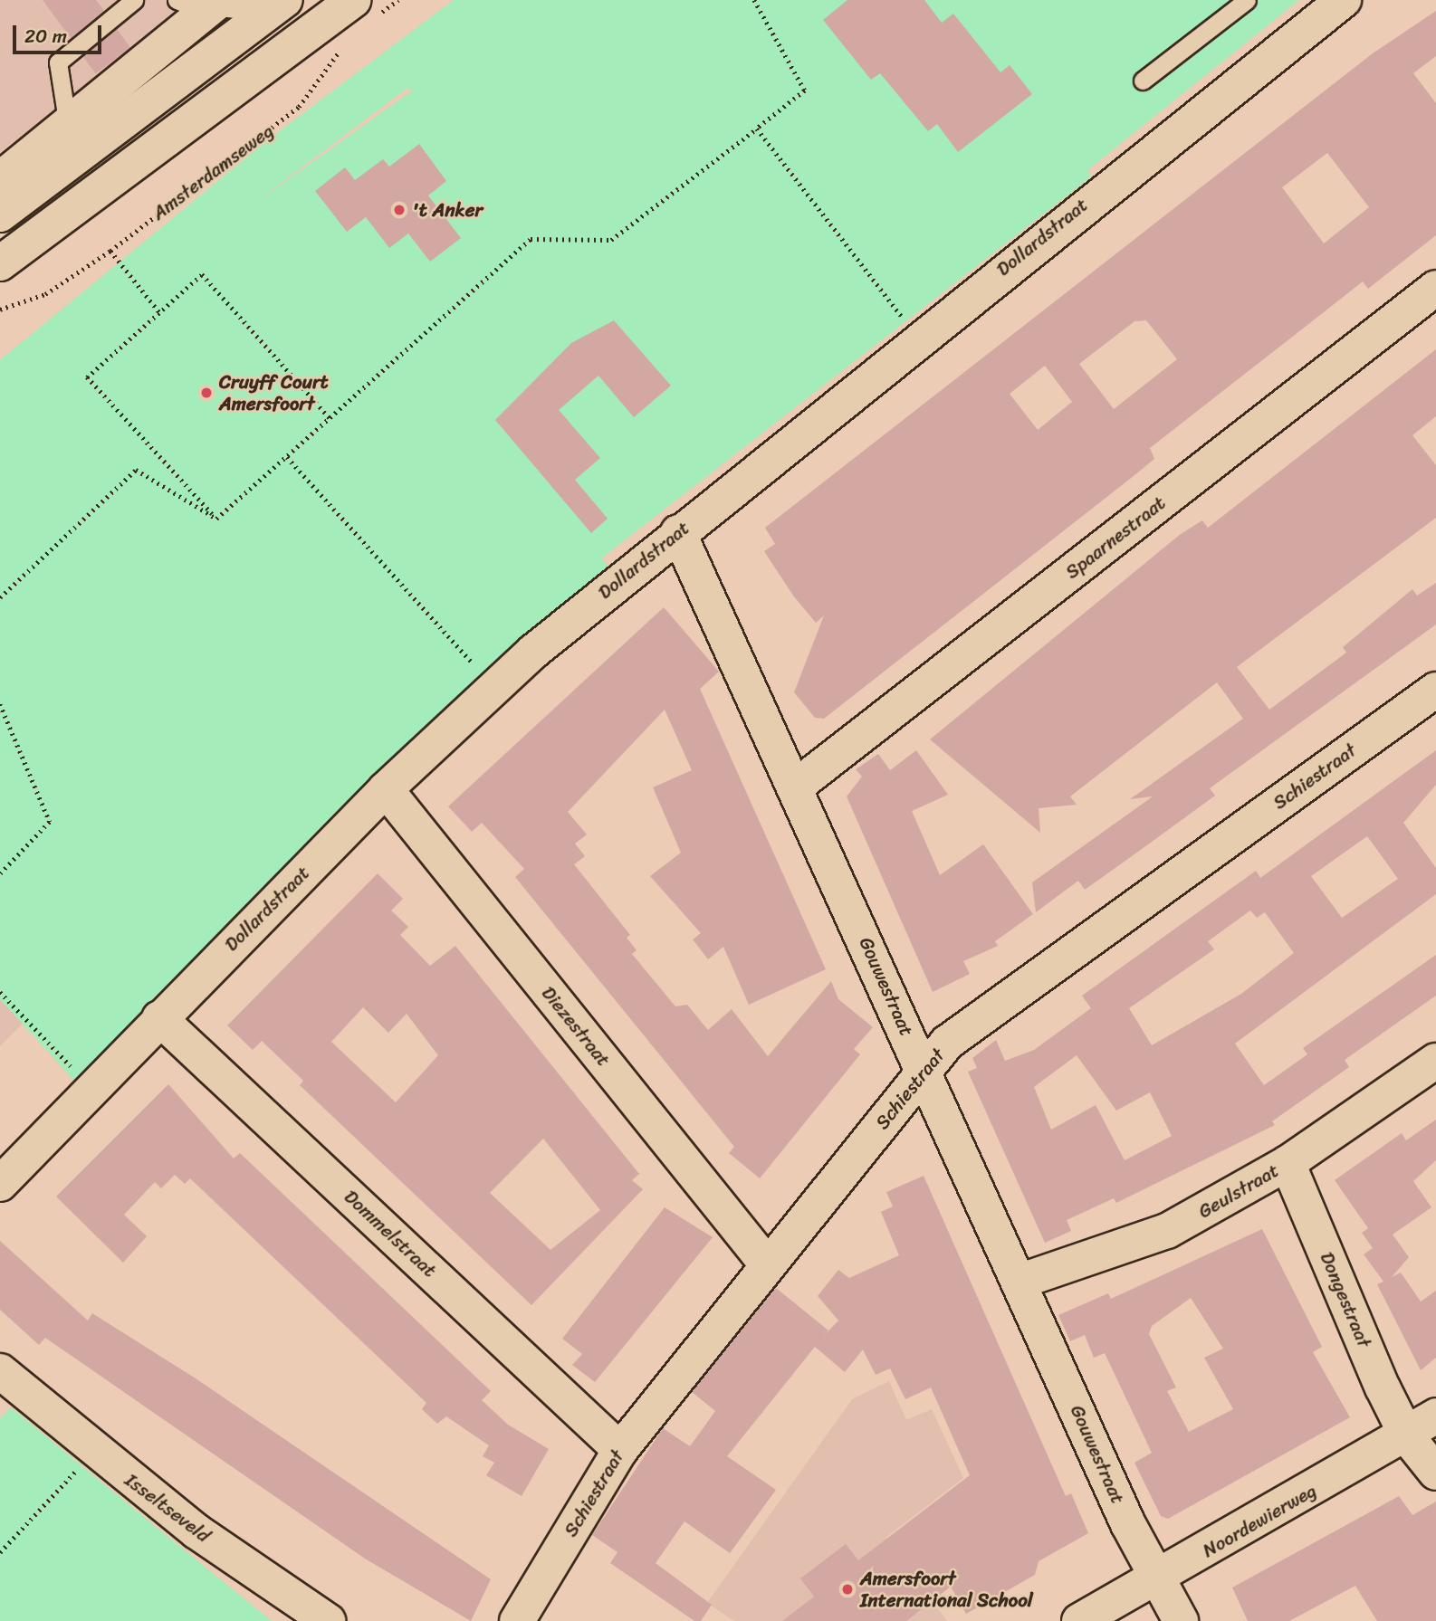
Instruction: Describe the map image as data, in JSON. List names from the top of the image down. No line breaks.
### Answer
{"streets":{"street":["Dollardstraat","Spaarnestraat","Schiestraat","Gouwestraat","Diezestraat","Geulstraat","Dommelstraat","Dongestraat","Isseltseveld","Noordewierweg"],"path":["Amsterdamseweg"]},"crossings":[["Dollardstraat","Gouwestraat"],["Dollardstraat","Diezestraat"],["Dollardstraat","Dommelstraat"],["Spaarnestraat","Gouwestraat"],["Schiestraat","Gouwestraat"],["Schiestraat","Diezestraat"],["Schiestraat","Dommelstraat"],["Gouwestraat","Geulstraat"],["Gouwestraat","Noordewierweg"],["Geulstraat","Dongestraat"],["Dongestraat","Noordewierweg"]],"places":["'t Anker","Cruyff Court Amersfoort","Amersfoort International School"],"scale_bar":"20 m"}
